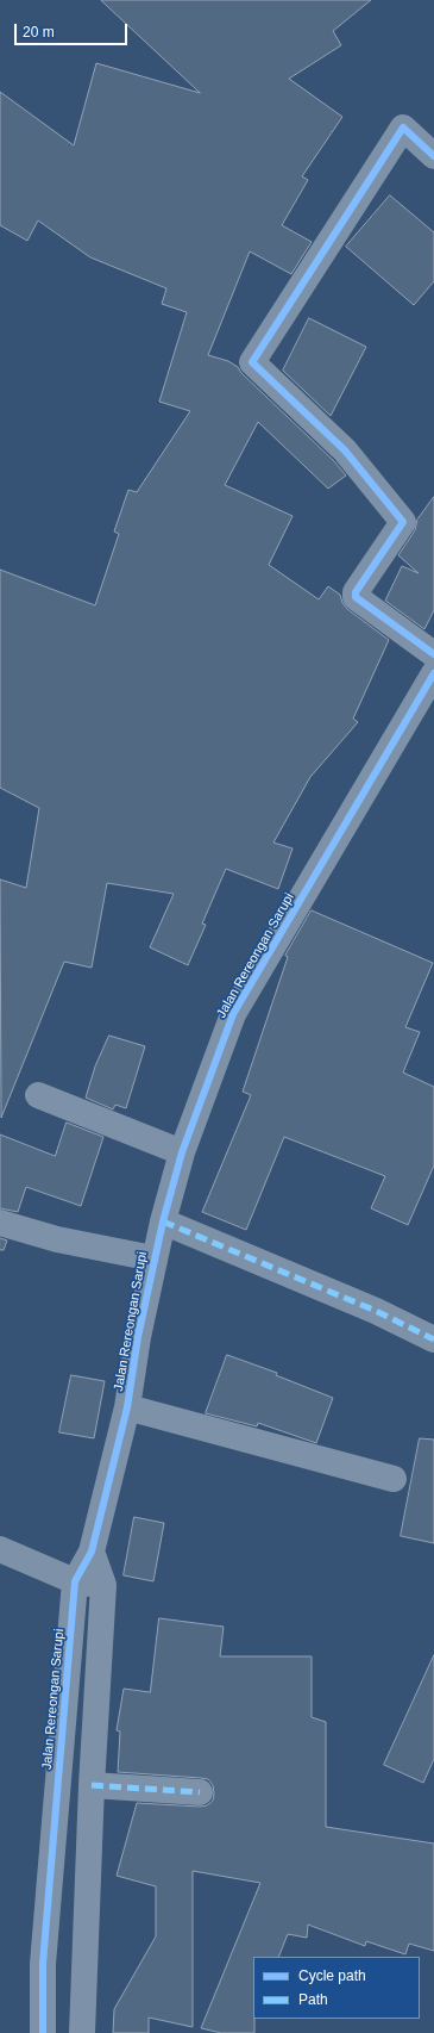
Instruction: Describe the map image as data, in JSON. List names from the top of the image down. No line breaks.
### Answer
{"streets":{"street":["Jalan Rereongan Sarupi"]},"legend":["Cycle path","Path"],"scale_bar":"20 m"}
